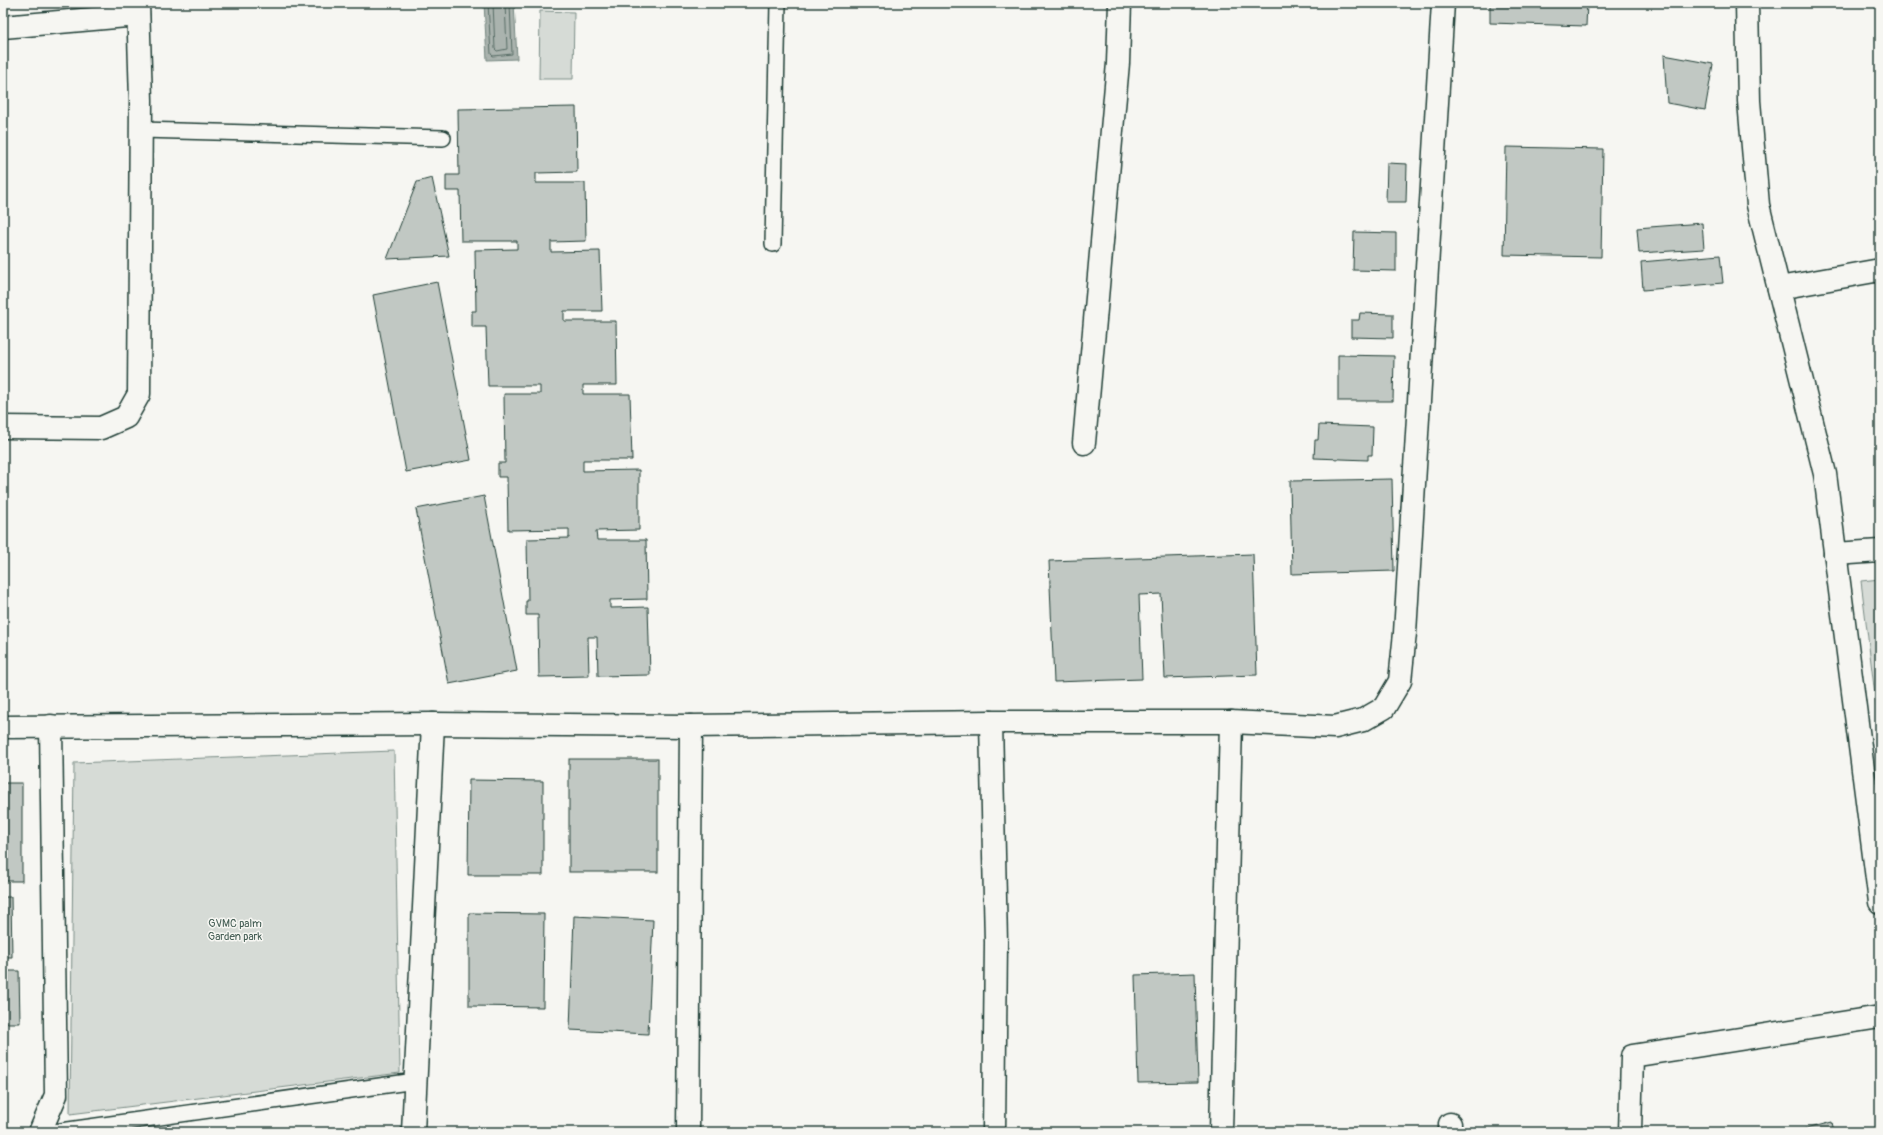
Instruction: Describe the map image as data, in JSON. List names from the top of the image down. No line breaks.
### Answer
{"parks":["GVMC palm Garden park"]}
